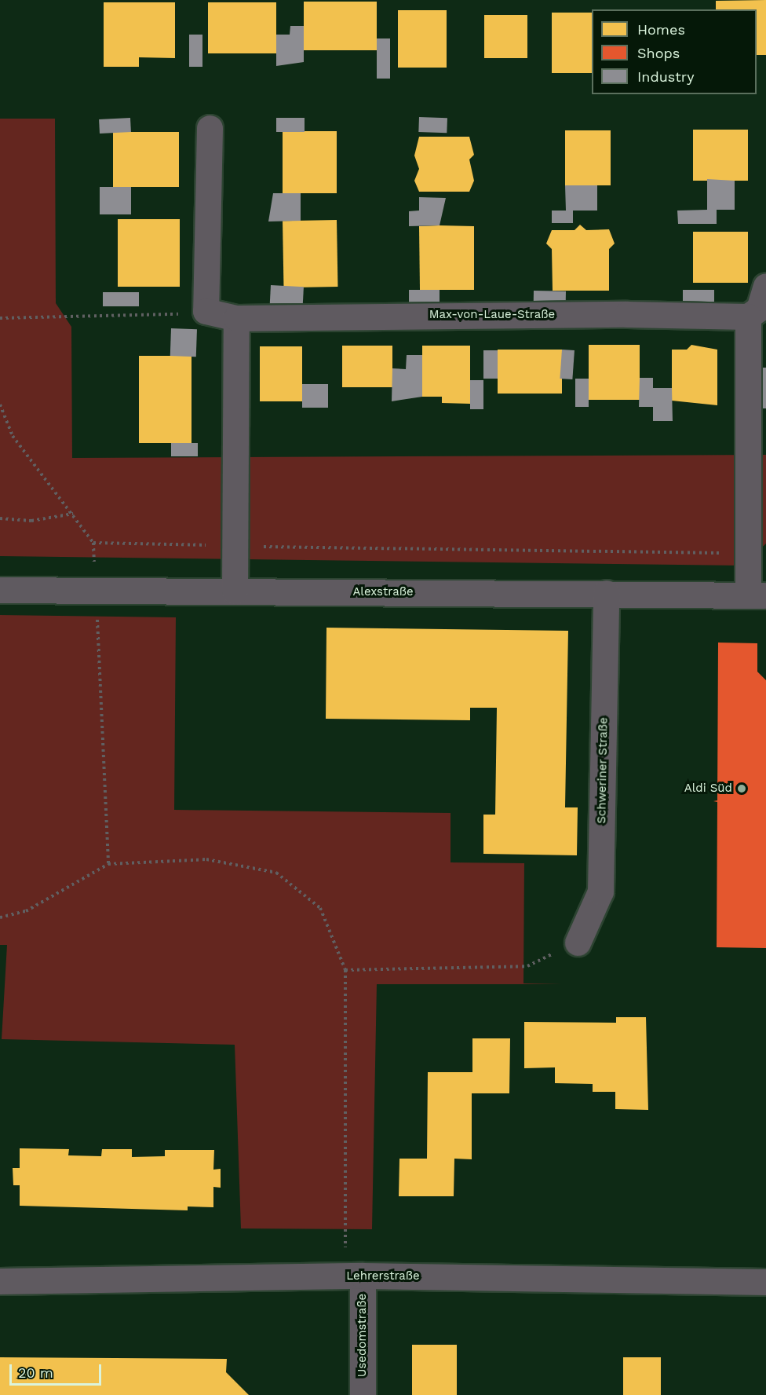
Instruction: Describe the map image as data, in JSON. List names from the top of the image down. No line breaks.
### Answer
{"streets":{"street":["Max-von-Laue-Straße","Alexstraße","Schweriner Straße","Lehrerstraße","Usedomstraße"]},"crossings":[["Alexstraße","Schweriner Straße"],["Lehrerstraße","Usedomstraße"]],"places":["Aldi Süd"],"legend":["Homes","Shops","Industry"],"scale_bar":"20 m"}
